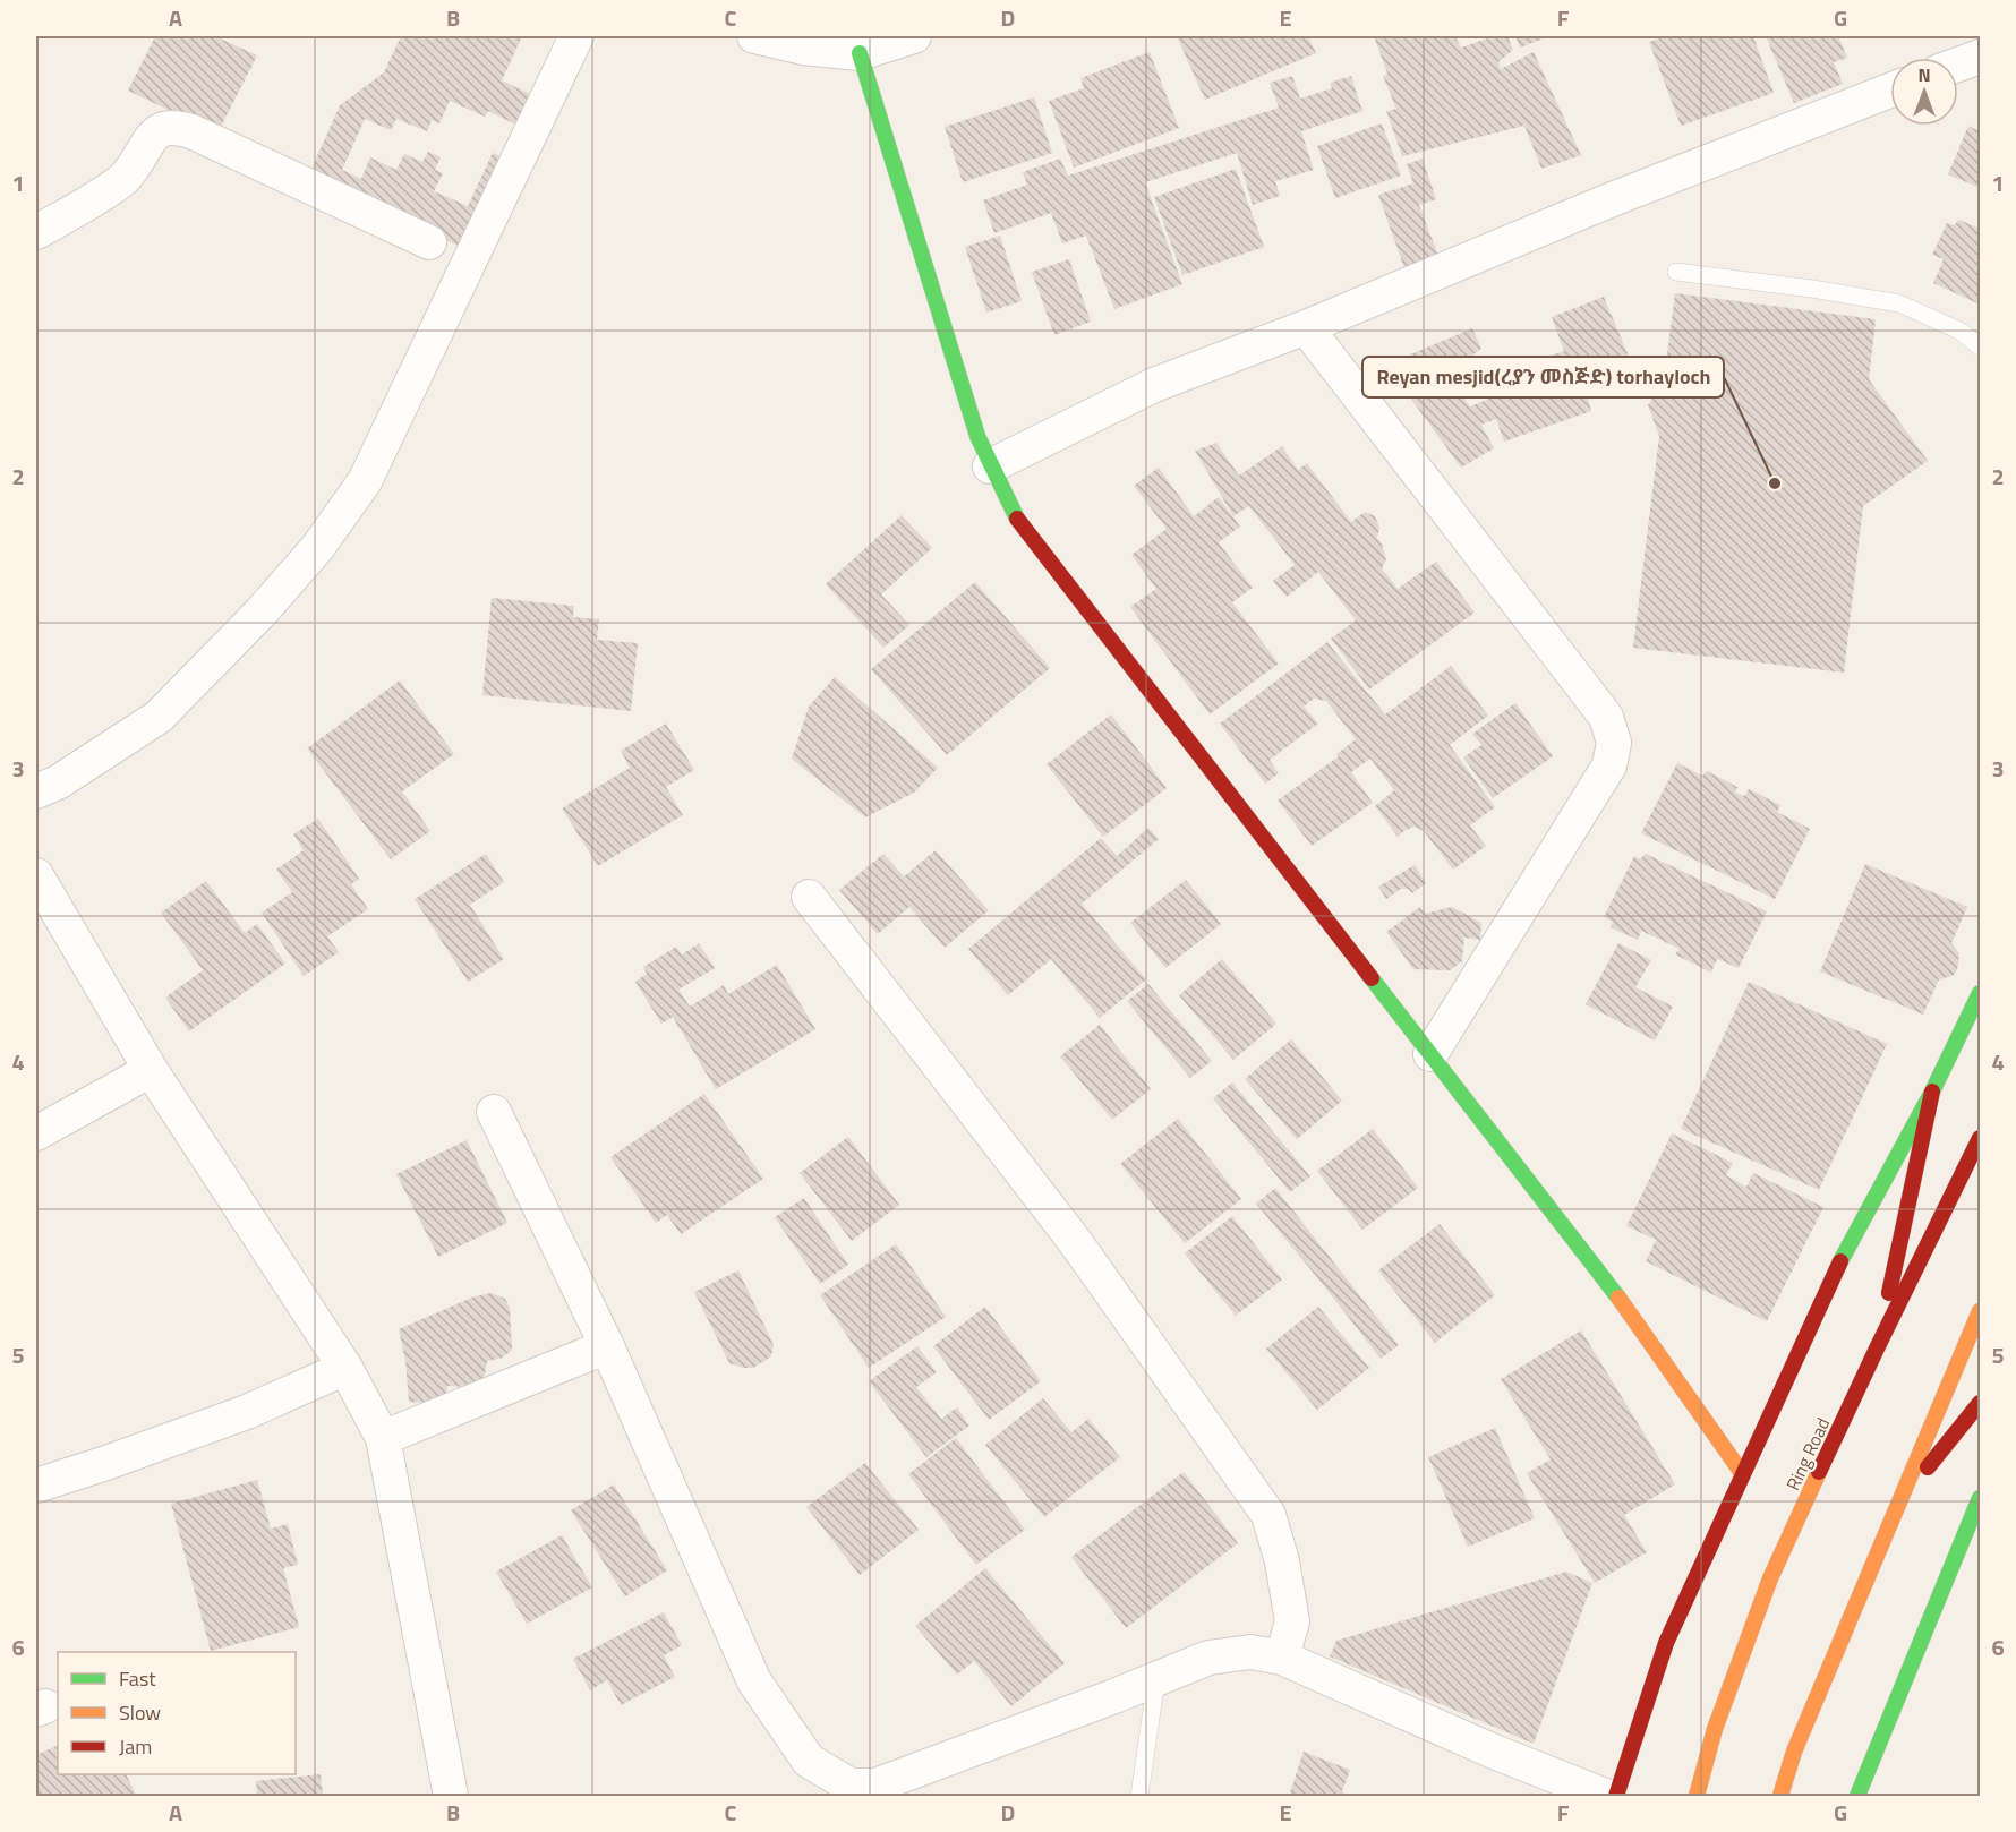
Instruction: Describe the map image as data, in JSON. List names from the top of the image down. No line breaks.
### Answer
{"streets":{"main road":["Ring Road"]},"places":["Reyan mesjid(ረያን መስጅድ) torhayloch"],"legend":["Fast","Slow","Jam"],"north":"top","grid":{"columns":["A","B","C","D","E","F","G"],"rows":["1","2","3","4","5","6"]}}
